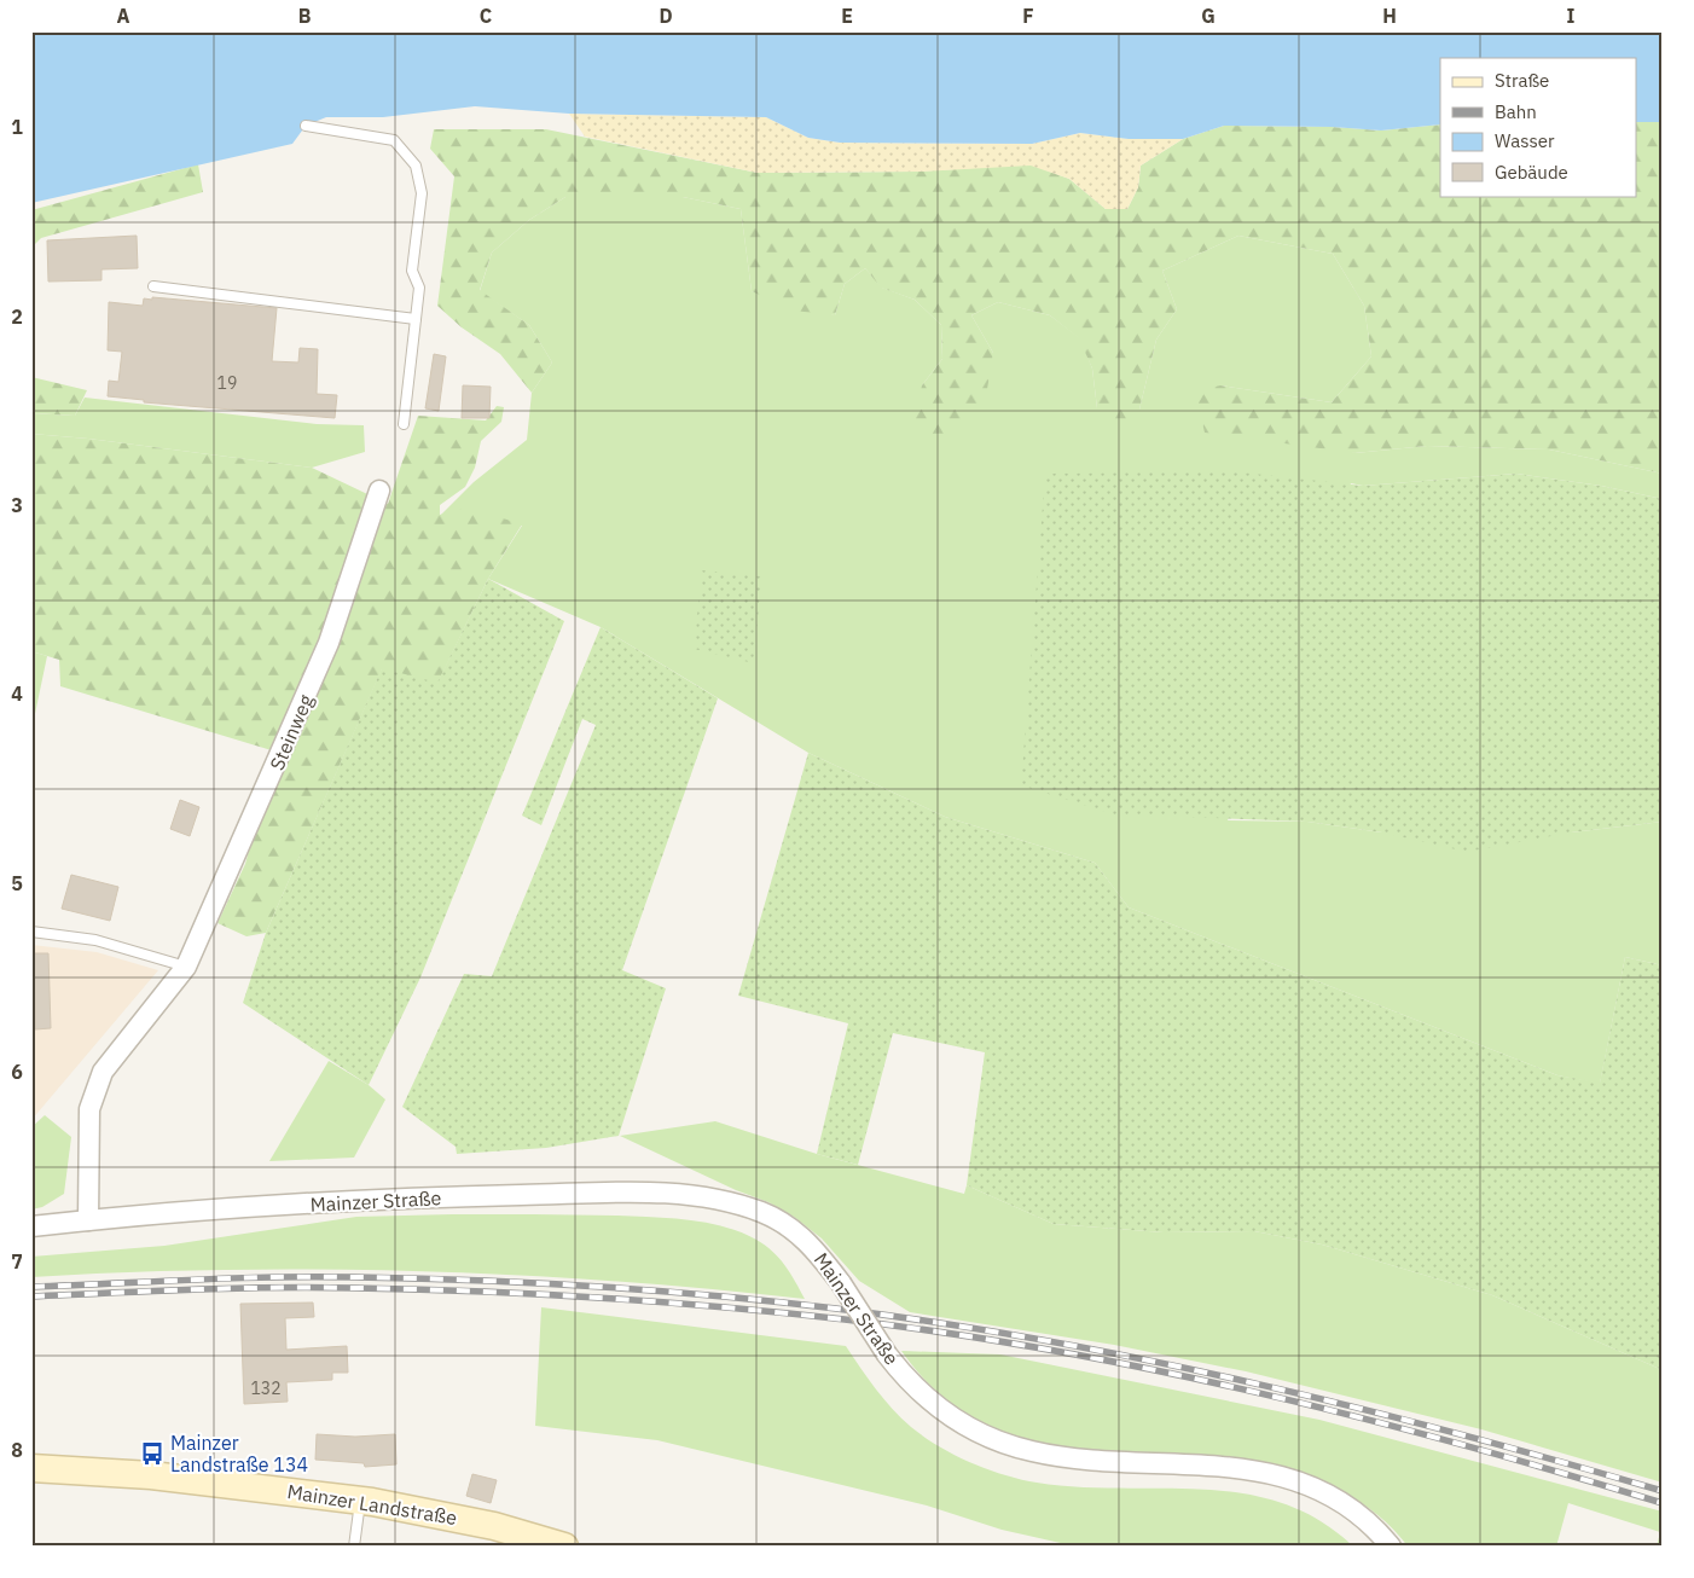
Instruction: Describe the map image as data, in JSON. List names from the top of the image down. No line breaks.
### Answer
{"streets":{"main road":["Mainzer Landstraße"],"street":["Steinweg","Mainzer Straße"]},"crossings":[["Steinweg","Mainzer Straße"]],"places":{"bus stop":["Mainzer Landstraße 134"]},"house_numbers":["19","132"],"legend":["Straße","Bahn","Wasser","Gebäude"],"grid":{"columns":["A","B","C","D","E","F","G","H","I"],"rows":["1","2","3","4","5","6","7","8"]}}
